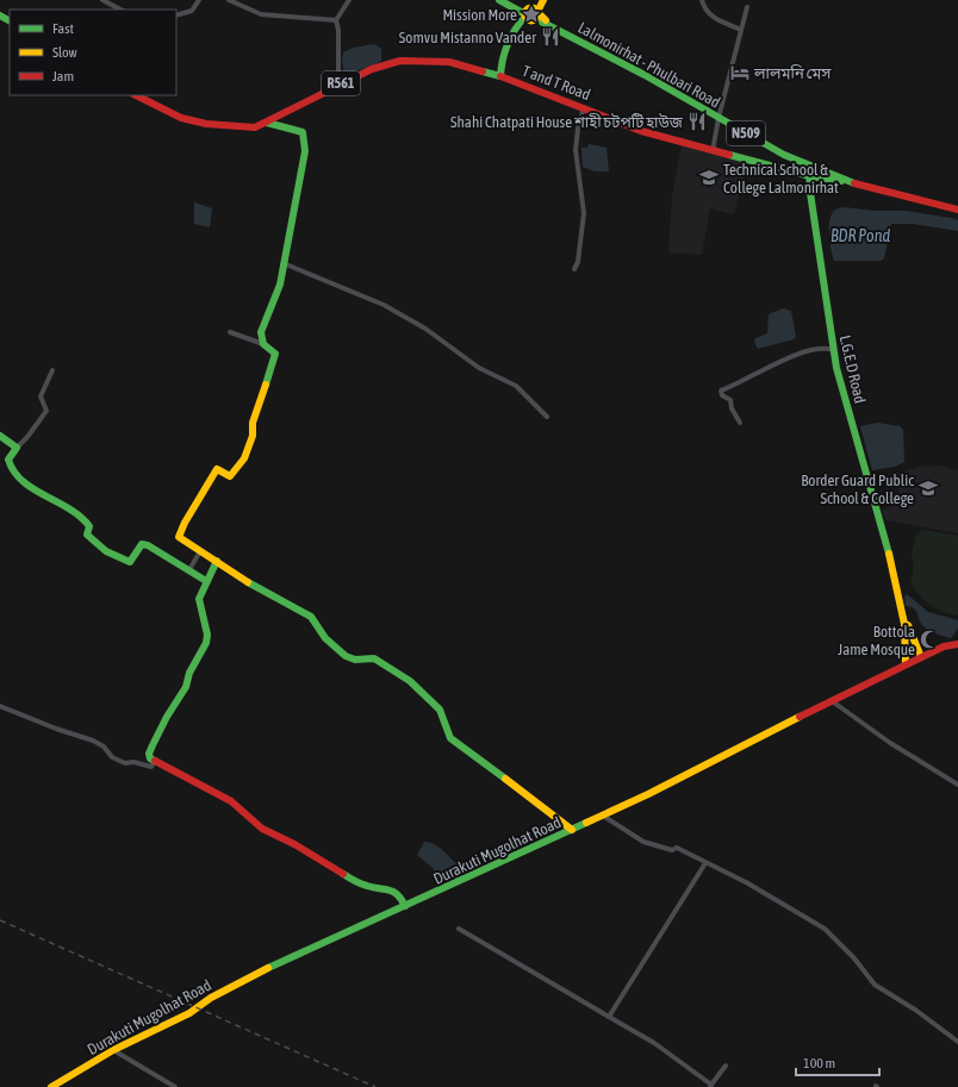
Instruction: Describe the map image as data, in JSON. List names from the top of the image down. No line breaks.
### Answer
{"streets":{"main road":["Lalmonirhat - Phulbari Road","T and T Road","R561","N509","L.G.E.D Road","Durakuti Mugolhat Road"]},"crossings":[["Lalmonirhat - Phulbari Road","T and T Road"],["Lalmonirhat - Phulbari Road","N509"],["Lalmonirhat - Phulbari Road","L.G.E.D Road"],["T and T Road","R561"],["T and T Road","N509"],["T and T Road","L.G.E.D Road"]],"water":["BDR Pond"],"places":{"place":["Mission More"],"restaurant":["Somvu Mistanno Vander","Shahi Chatpati House শাহী চটপটি হাউজ"],"hotel":["লালমনি মেস"],"school or university":["Technical School & College Lalmonirhat","Border Guard Public School & College"],"mosque":["Bottola Jame Mosque"]},"legend":["Fast","Slow","Jam"],"scale_bar":"100 m"}
